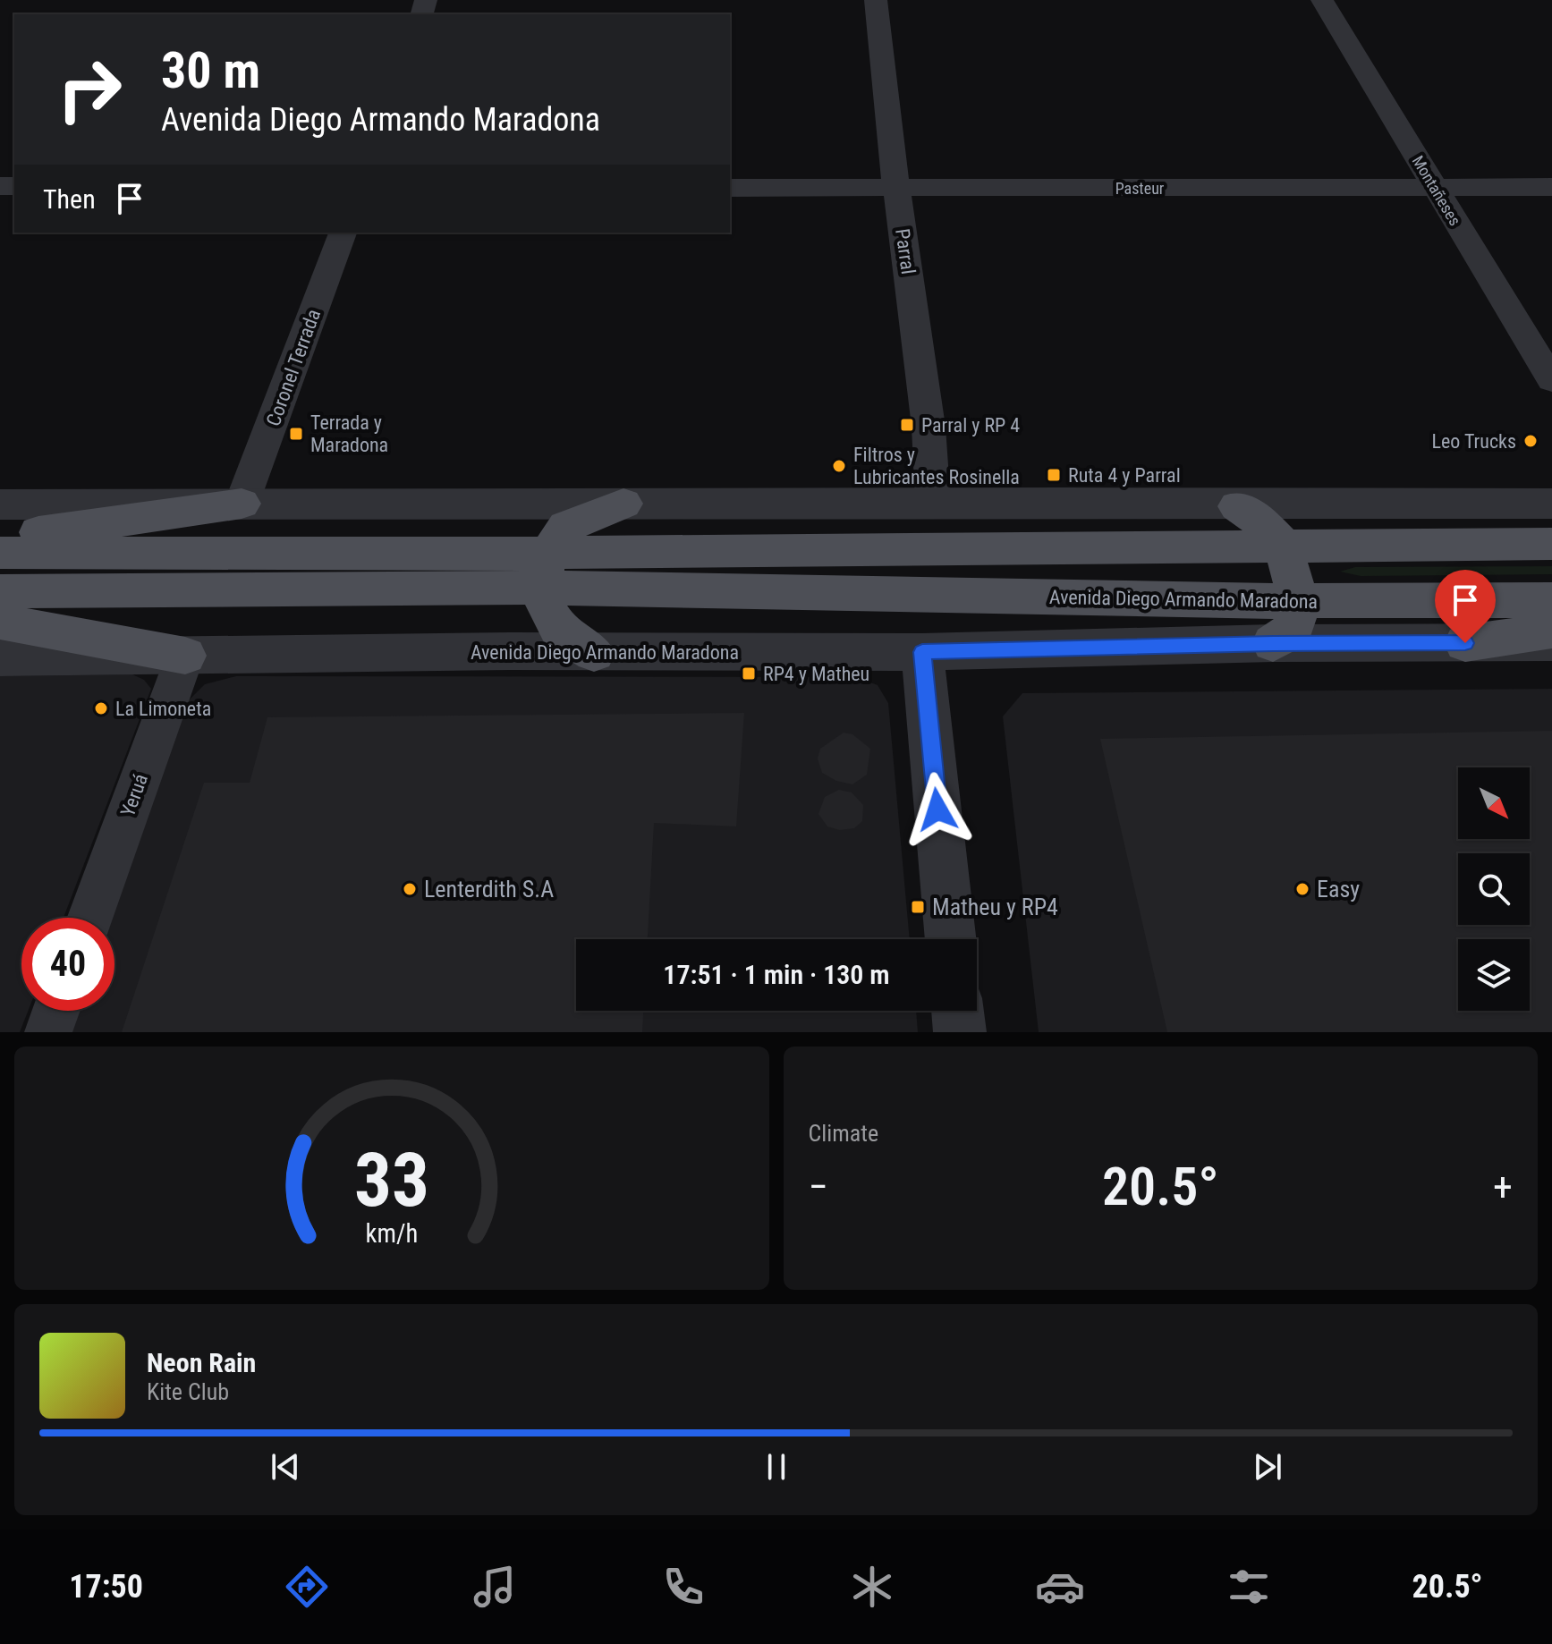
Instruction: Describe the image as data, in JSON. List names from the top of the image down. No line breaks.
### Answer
{"streets":{"main road":["Avenida Diego Armando Maradona"],"street":["Pasteur","Montañeses","Parral","Coronel Terrada","Yeruá"]},"crossings":[["Pasteur","Montañeses"],["Pasteur","Parral"],["Avenida Diego Armando Maradona","Yeruá"]],"places":{"transit":["Parral y RP 4","Terrada y Maradona","Ruta 4 y Parral","RP4 y Matheu","Matheu y RP4"],"other":["Leo Trucks","Filtros y Lubricantes Rosinella","La Limoneta","Lenterdith S.A","Easy"]},"north":"bottom right","page":{"turn":["30 m","Avenida Diego Armando Maradona"],"then":"Then","limit":"40","trip":"17:51 · 1 min · 130 m","tile":"Climate","heat":["−","20.5°","+"],"song":["Neon Rain","Kite Club"],"tabs":["17:50","20.5°"],"gauge":["33","km/h"]}}
